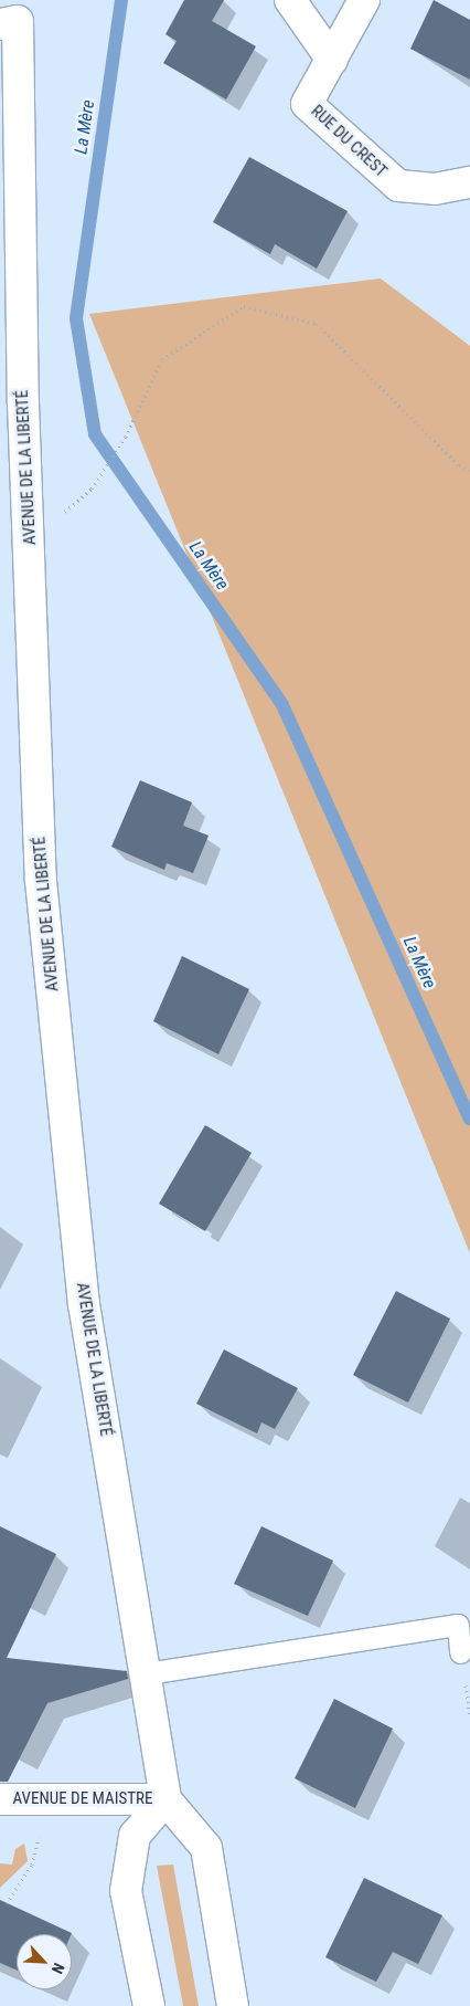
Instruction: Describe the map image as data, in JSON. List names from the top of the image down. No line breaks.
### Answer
{"streets":{"street":["RUE DU CREST","AVENUE DE LA LIBERTÉ","AVENUE DE MAISTRE"]},"crossings":[["AVENUE DE LA LIBERTÉ","AVENUE DE MAISTRE"]],"water":["La Mère"],"north":"bottom right"}
